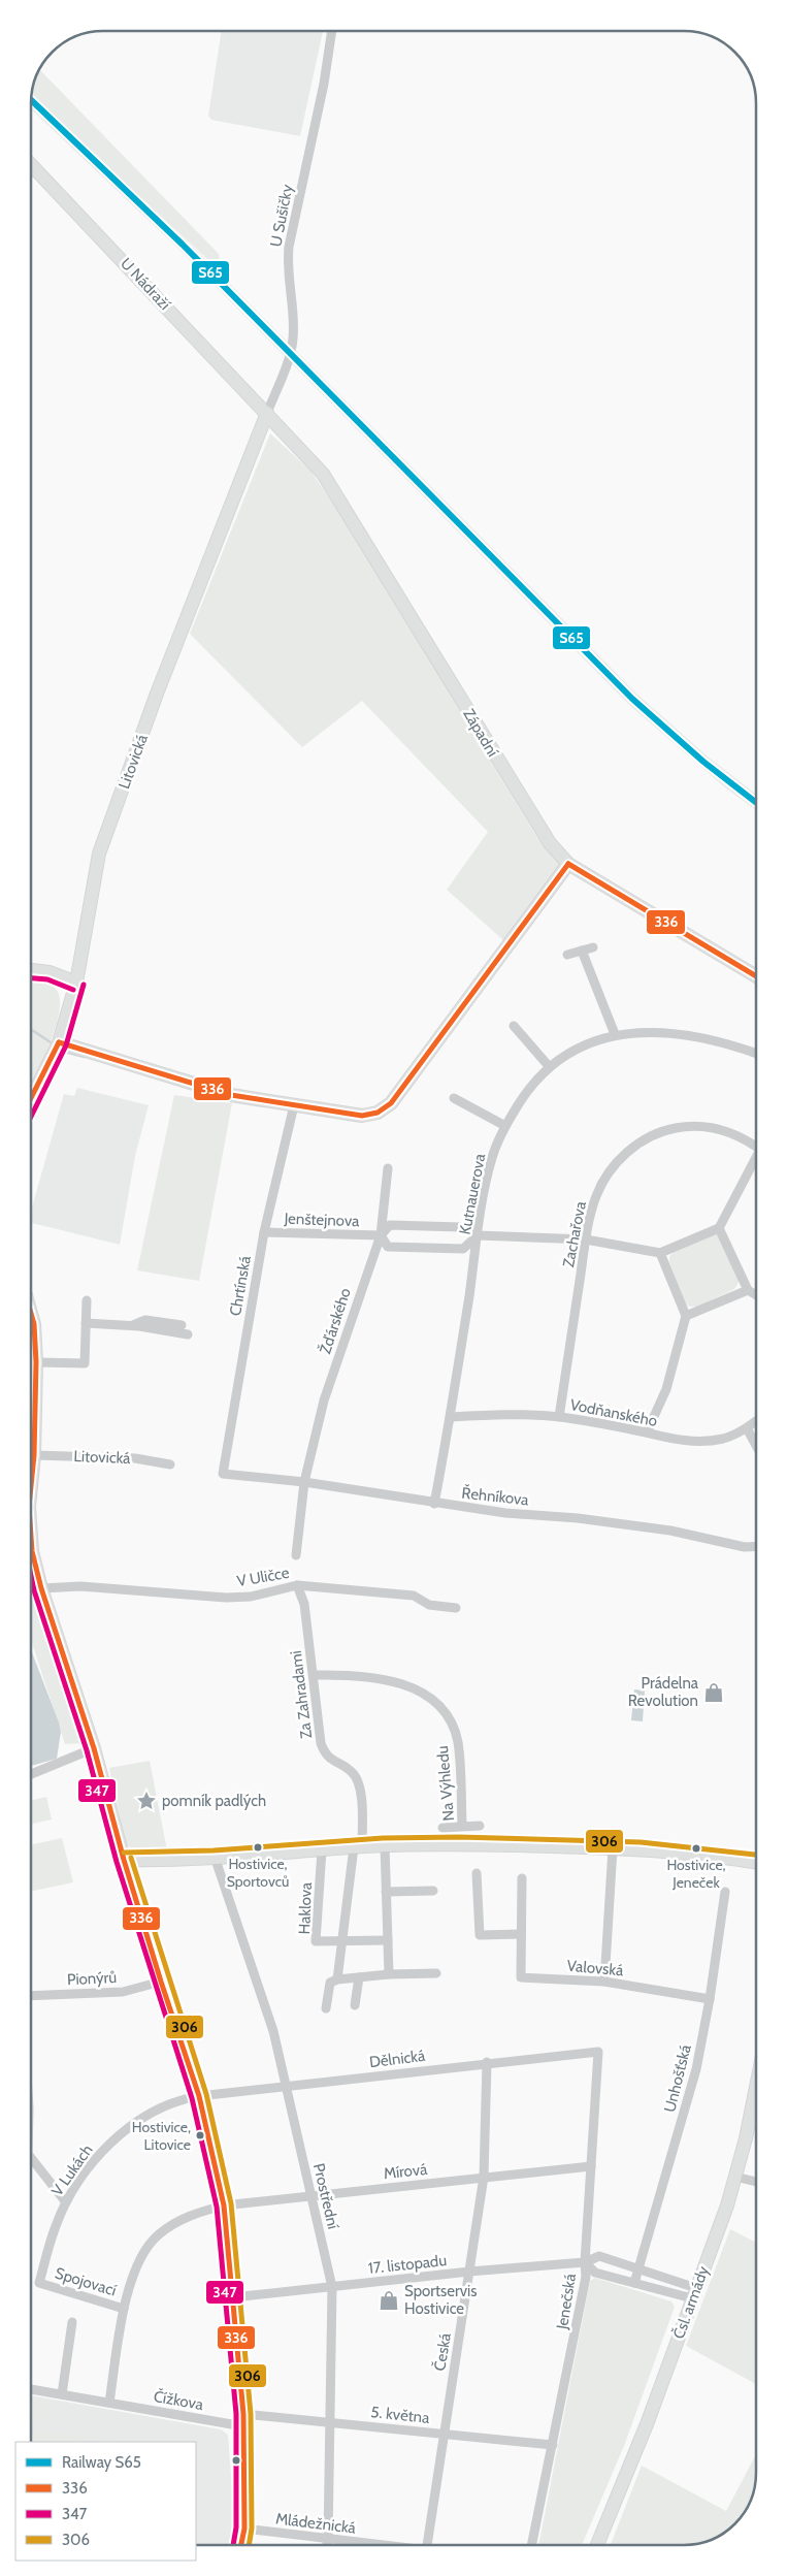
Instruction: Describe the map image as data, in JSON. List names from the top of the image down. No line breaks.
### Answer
{"streets":{"street":["U Sušičky","U Nádraží","Západní","Litovická","Kutnauerova","Jenštejnova","Zachařova","Chrtínská","Žďárského","Vodňanského","Řehníkova","V Uličce","Za Zahradami","Na Výhledu","Haklova","Valovská","Pionýrů","Dělnická","Unhošťská","V Lukách","Mírová","Prostřední","17. listopadu","Spojovací","Jenečská","Čsl. armády","Česká","Čížkova","5. května","Mládežnická"]},"crossings":[["U Sušičky","U Nádraží"],["U Sušičky","Západní"],["U Sušičky","Litovická"],["U Nádraží","Západní"],["U Nádraží","Litovická"],["Západní","Litovická"],["Kutnauerova","Jenštejnova"],["Kutnauerova","Vodňanského"],["Kutnauerova","Řehníkova"],["Jenštejnova","Zachařova"],["Jenštejnova","Chrtínská"],["Jenštejnova","Žďárského"],["Zachařova","Vodňanského"],["Chrtínská","Řehníkova"],["Žďárského","Řehníkova"],["V Uličce","Za Zahradami"],["Za Zahradami","Na Výhledu"],["Valovská","Unhošťská"],["Dělnická","V Lukách"],["Dělnická","Prostřední"],["Dělnická","Jenečská"],["Dělnická","Česká"],["Unhošťská","17. listopadu"],["V Lukách","Spojovací"],["Mírová","Prostřední"],["Mírová","Spojovací"],["Mírová","Jenečská"],["Mírová","Česká"],["Prostřední","17. listopadu"],["Prostřední","5. května"],["Prostřední","Mládežnická"],["17. listopadu","Jenečská"],["17. listopadu","Čsl. armády"],["17. listopadu","Česká"],["Jenečská","5. května"],["Česká","5. května"],["Čížkova","5. května"]],"places":{"shop":["Prádelna Revolution","Sportservis Hostivice"],"place":["pomník padlých"],"other":["Hostivice, Sportovců","Hostivice, Jeneček","Hostivice, Litovice"]},"lines":["rail line S65","transit line 336","transit line 347","transit line 306"],"legend":["Railway S65","336","347","306"]}
